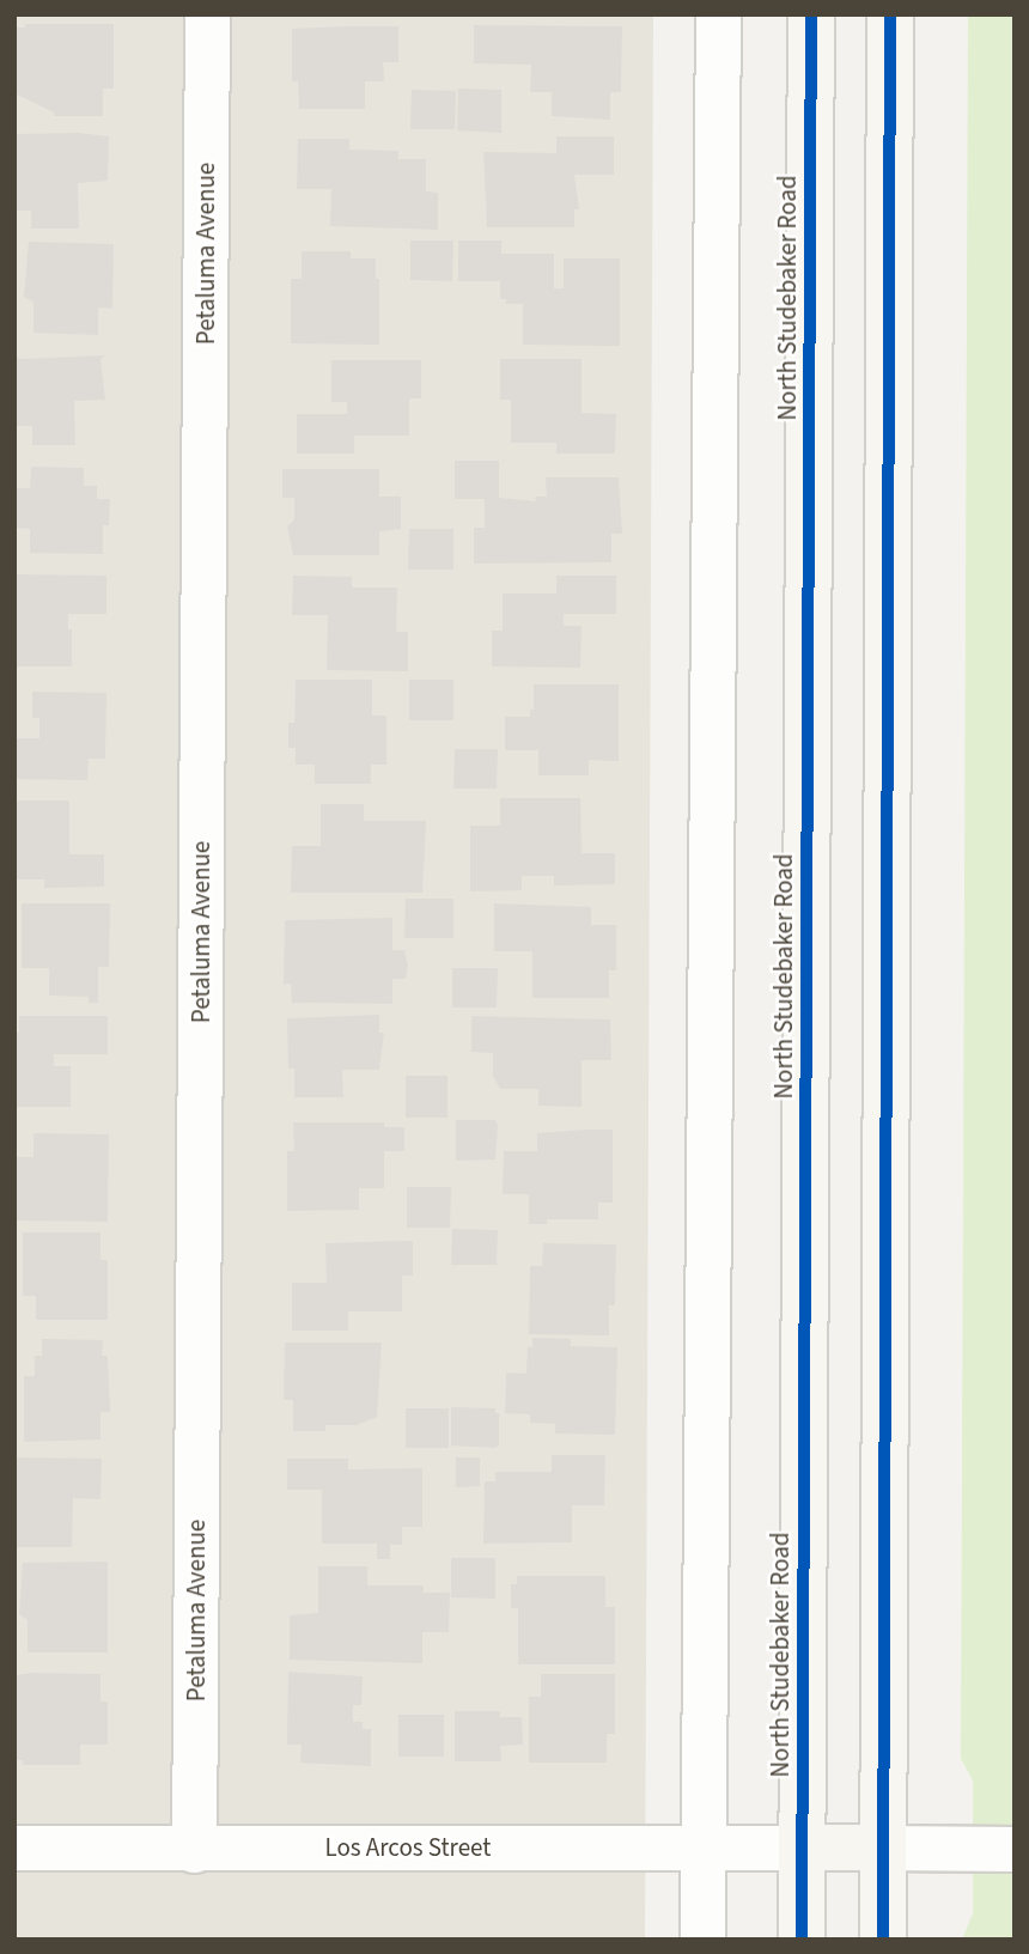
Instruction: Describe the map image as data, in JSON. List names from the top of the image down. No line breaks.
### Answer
{"streets":{"main road":["North Studebaker Road"],"street":["Petaluma Avenue","Los Arcos Street"]},"crossings":[["Petaluma Avenue","Los Arcos Street"],["North Studebaker Road","Los Arcos Street"]]}
